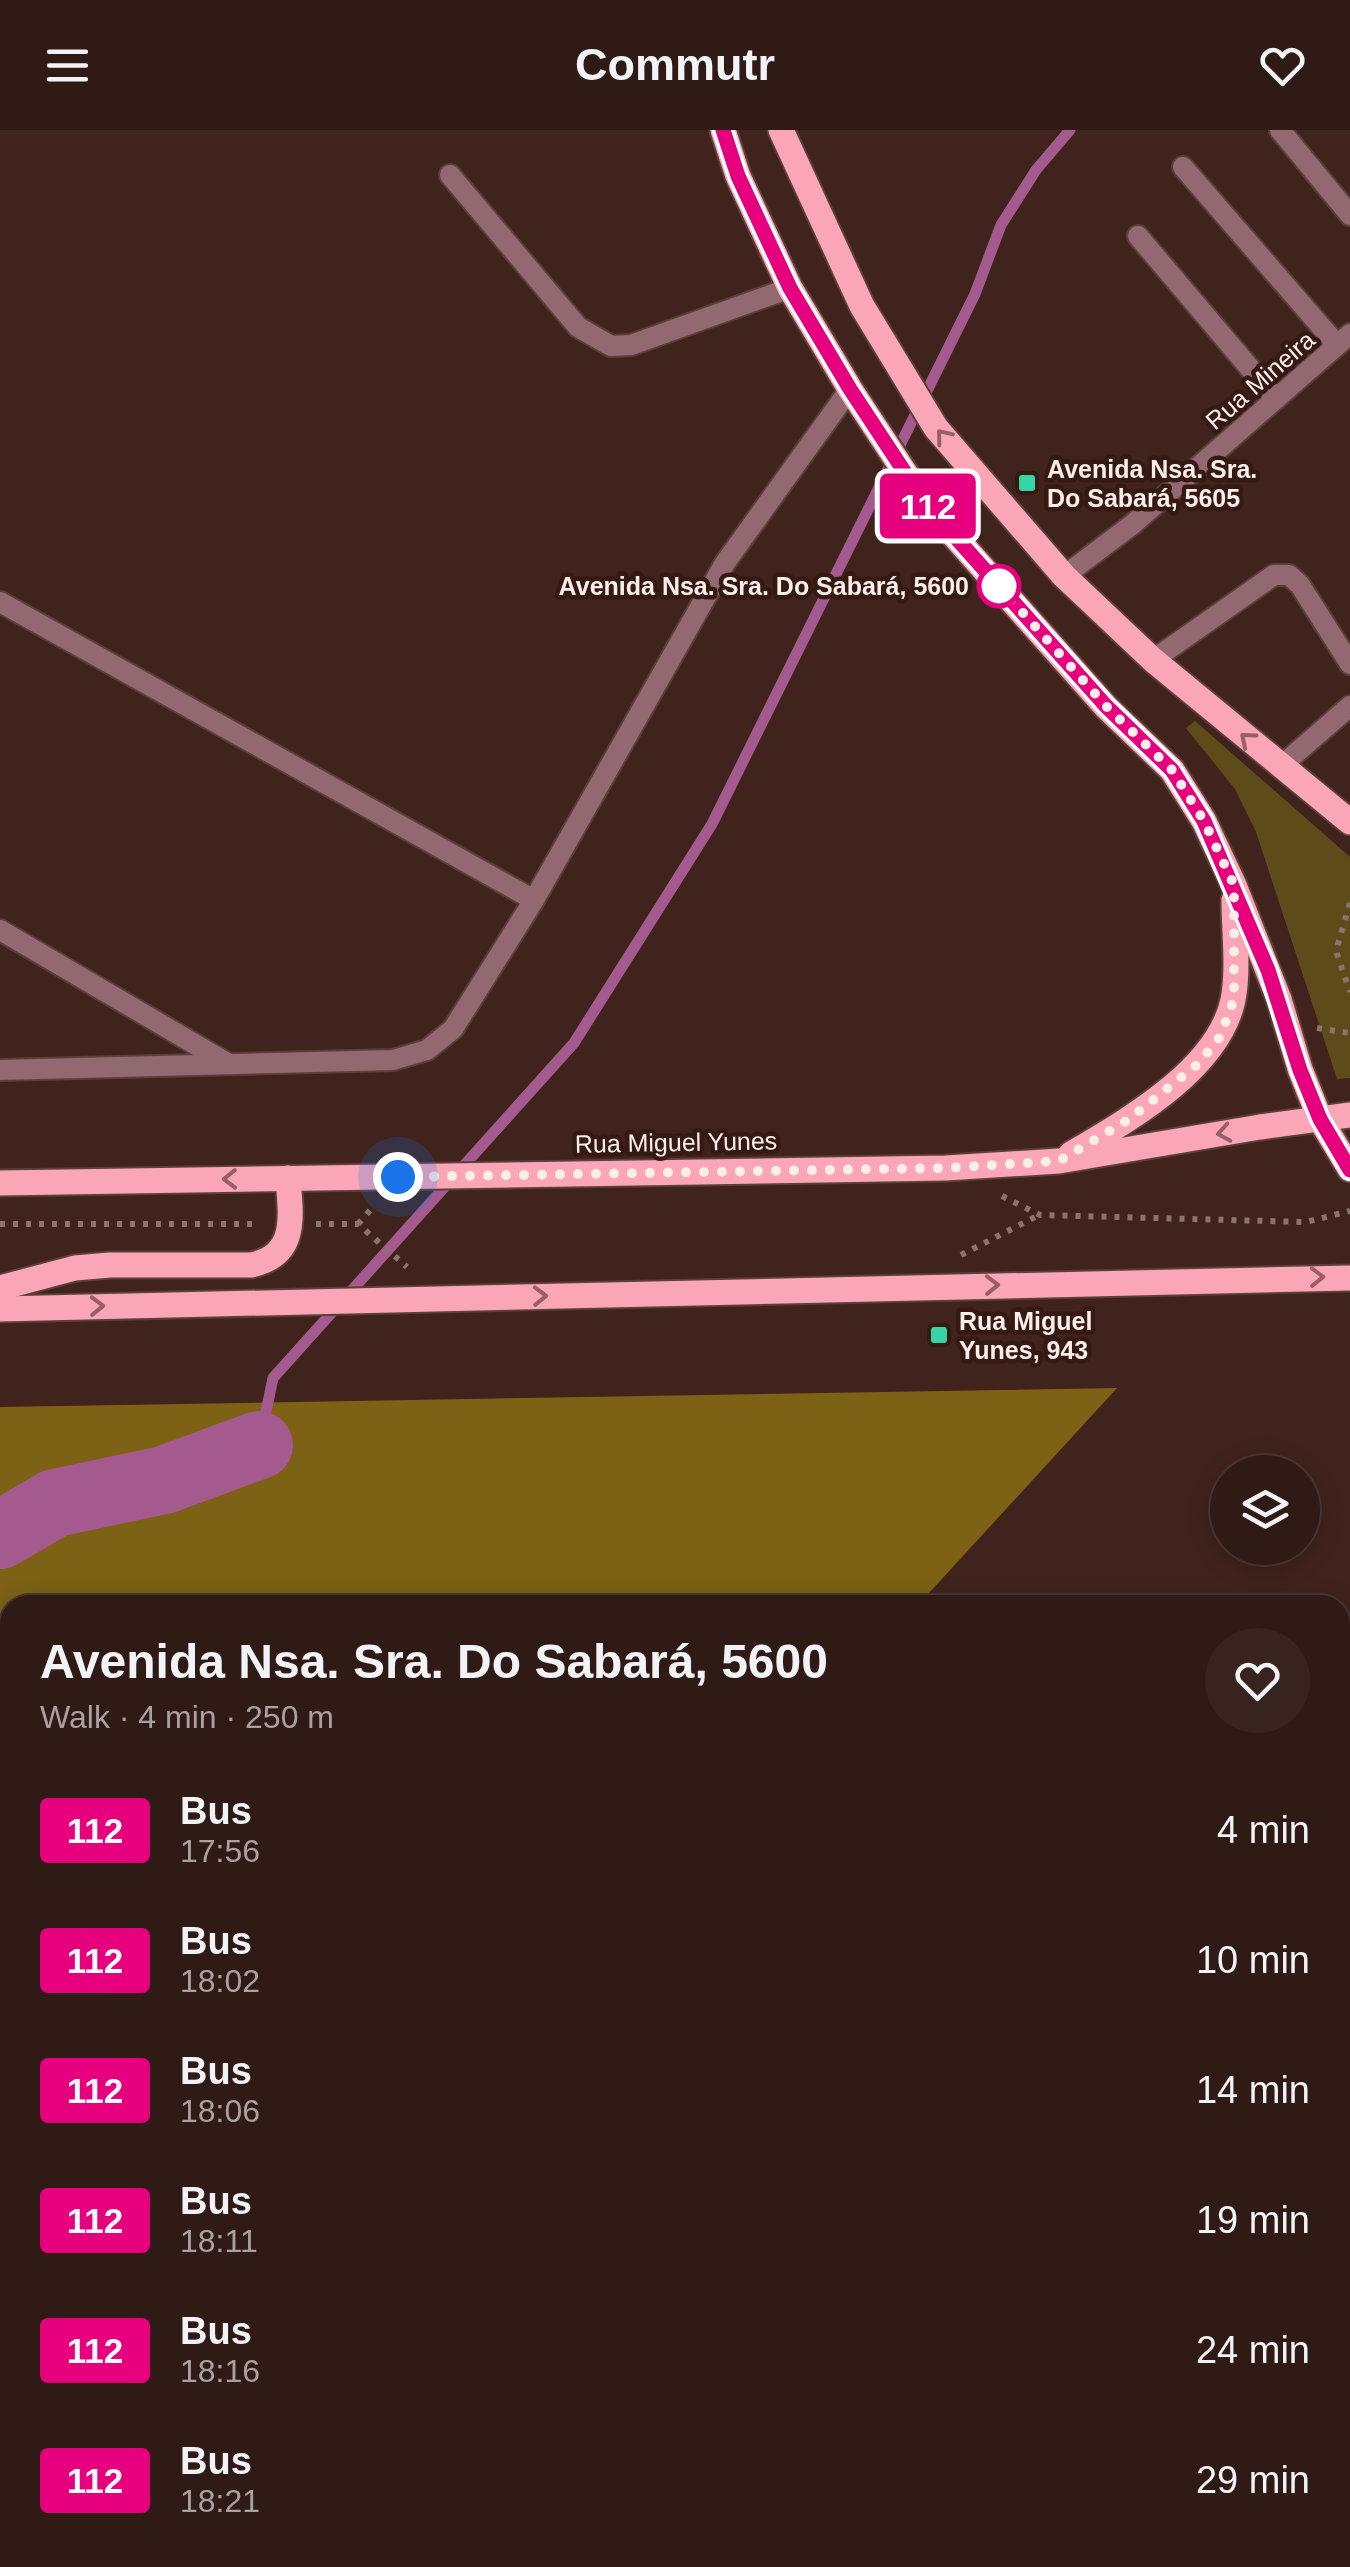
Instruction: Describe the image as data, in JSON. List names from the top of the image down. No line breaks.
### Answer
{"streets":{"main road":["Rua Miguel Yunes"],"street":["Rua Mineira"]},"places":{"transit":["Avenida Nsa. Sra. Do Sabará, 5605","Rua Miguel Yunes, 943"],"other":["Avenida Nsa. Sra. Do Sabará, 5600"]},"lines":["bus line 112"],"page":{"header":"Commutr","on_map":"112","heading":["Avenida Nsa. Sra. Do Sabará, 5600","Walk · 4 min · 250 m"],"list":[{"mark":"112","name":"Bus","note":"17:56","value":"4 min"},{"mark":"112","name":"Bus","note":"18:02","value":"10 min"},{"mark":"112","name":"Bus","note":"18:06","value":"14 min"},{"mark":"112","name":"Bus","note":"18:11","value":"19 min"},{"mark":"112","name":"Bus","note":"18:16","value":"24 min"},{"mark":"112","name":"Bus","note":"18:21","value":"29 min"}]}}
